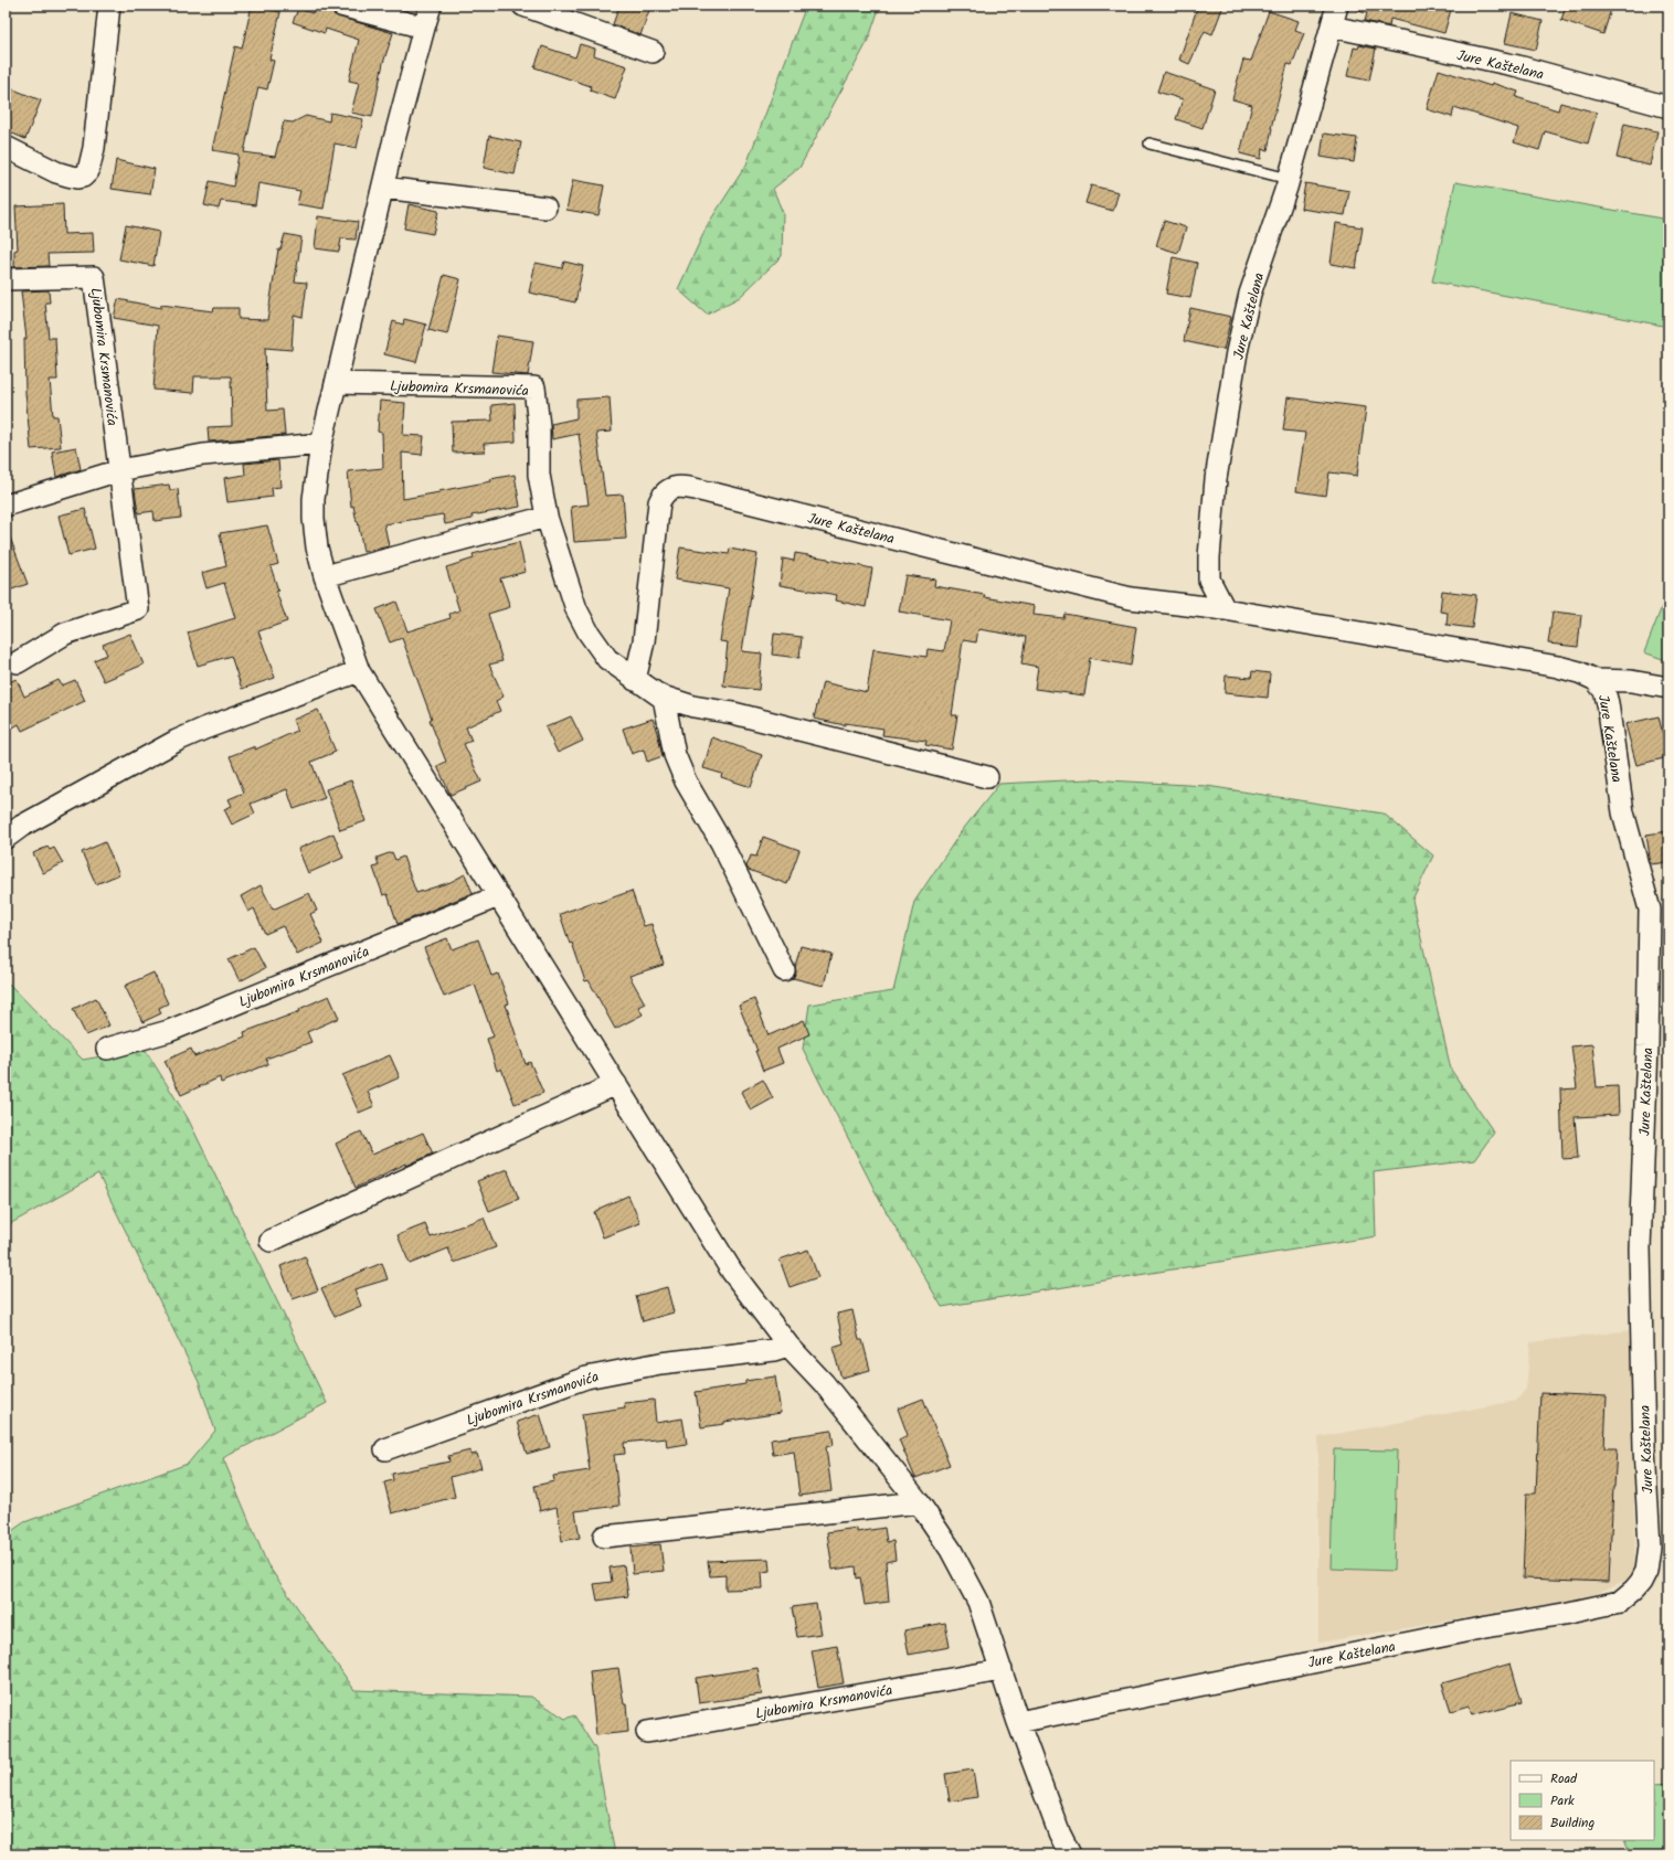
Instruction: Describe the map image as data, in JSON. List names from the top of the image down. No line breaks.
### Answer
{"streets":{"street":["Jure Kaštelana","Ljubomira Krsmanovića"]},"crossings":[["Jure Kaštelana","Ljubomira Krsmanovića"]],"legend":["Road","Park","Building"]}
